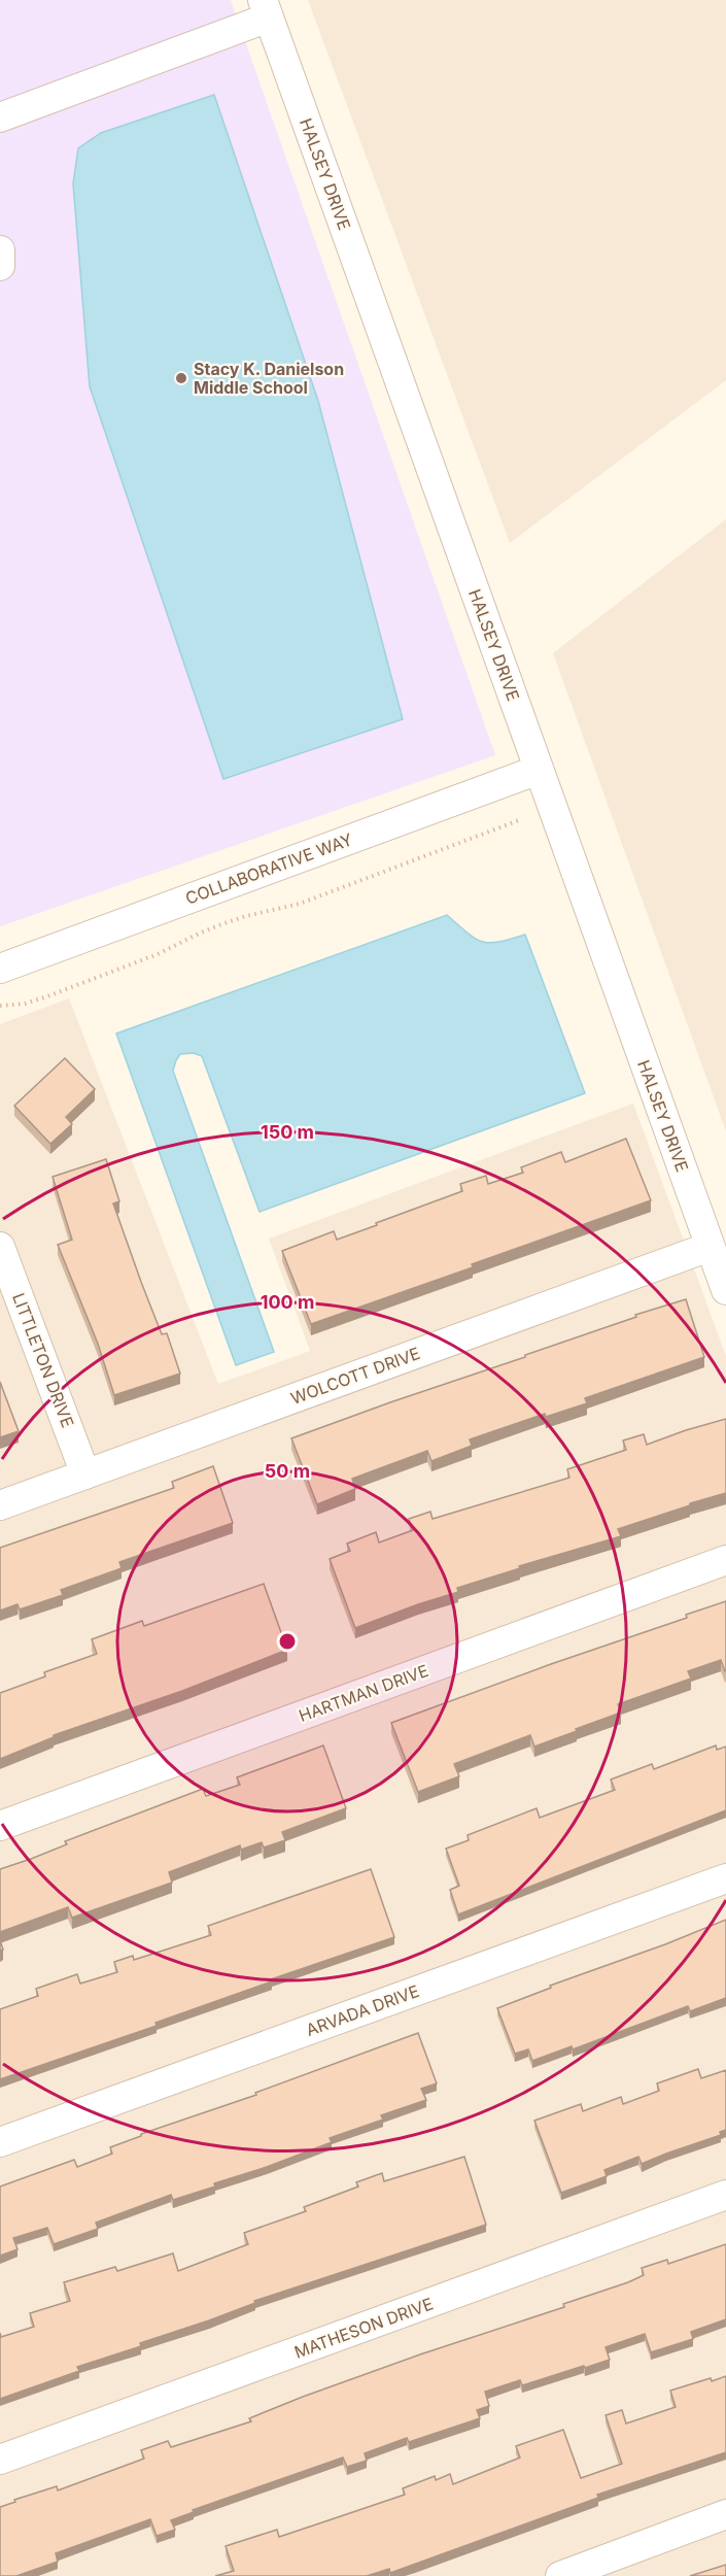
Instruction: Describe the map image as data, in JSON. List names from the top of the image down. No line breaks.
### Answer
{"streets":{"street":["HALSEY DRIVE","COLLABORATIVE WAY","LITTLETON DRIVE","WOLCOTT DRIVE","HARTMAN DRIVE","ARVADA DRIVE","MATHESON DRIVE"]},"crossings":[["HALSEY DRIVE","COLLABORATIVE WAY"],["HALSEY DRIVE","WOLCOTT DRIVE"],["LITTLETON DRIVE","WOLCOTT DRIVE"]],"places":["Stacy K. Danielson Middle School"],"rings":["150 m","100 m","50 m"]}
